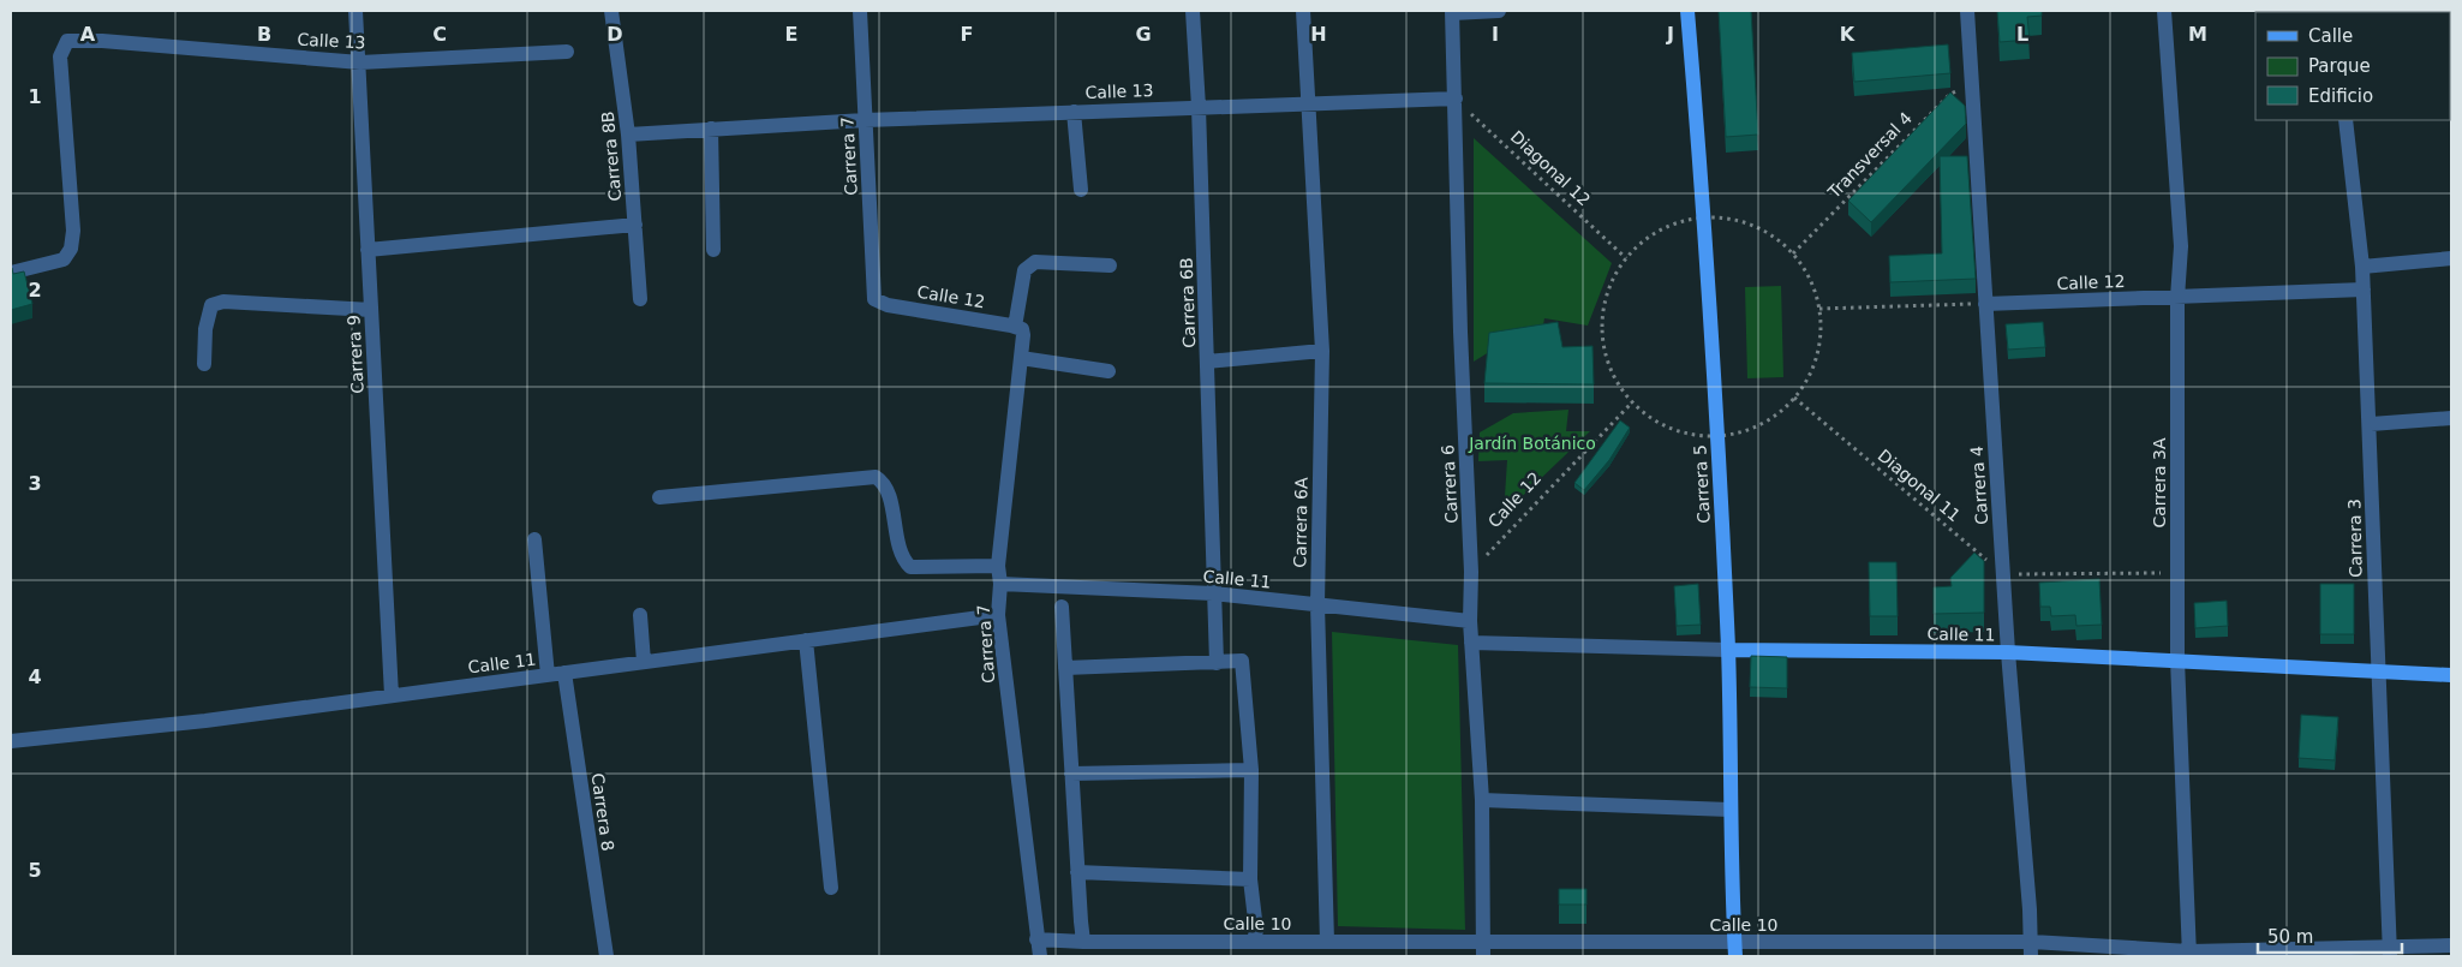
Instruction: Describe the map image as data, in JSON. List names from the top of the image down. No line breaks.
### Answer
{"streets":{"main road":["Carrera 5","Calle 11"],"street":["Calle 13","Carrera 8B","Carrera 7","Calle 12","Carrera 6B","Carrera 9","Carrera 3A","Carrera 6","Carrera 4","Carrera 6A","Carrera 3","Carrera 8","Calle 10"],"path":["Transversal 4","Diagonal 12","Diagonal 11"]},"crossings":[["Calle 13","Carrera 8B"],["Calle 13","Carrera 7"],["Calle 13","Diagonal 12"],["Calle 13","Carrera 6B"],["Calle 13","Carrera 9"],["Calle 13","Carrera 6"],["Calle 13","Carrera 6A"],["Transversal 4","Carrera 4"],["Carrera 7","Calle 12"],["Carrera 7","Calle 11"],["Carrera 7","Calle 10"],["Diagonal 12","Carrera 6"],["Calle 12","Carrera 3A"],["Calle 12","Carrera 6"],["Calle 12","Carrera 4"],["Calle 12","Carrera 3"],["Carrera 6B","Calle 11"],["Carrera 9","Calle 11"],["Carrera 3A","Calle 11"],["Carrera 3A","Calle 10"],["Carrera 6","Calle 11"],["Carrera 6","Calle 10"],["Carrera 5","Calle 11"],["Carrera 5","Calle 10"],["Diagonal 11","Carrera 4"],["Carrera 4","Calle 11"],["Carrera 4","Calle 10"],["Carrera 6A","Calle 11"],["Carrera 6A","Calle 10"],["Carrera 3","Calle 11"],["Carrera 3","Calle 10"],["Calle 11","Carrera 8"]],"parks":["Jardín Botánico"],"legend":["Calle","Parque","Edificio"],"scale_bar":"50 m","grid":{"columns":["A","B","C","D","E","F","G","H","I","J","K","L","M"],"rows":["1","2","3","4","5"]}}
